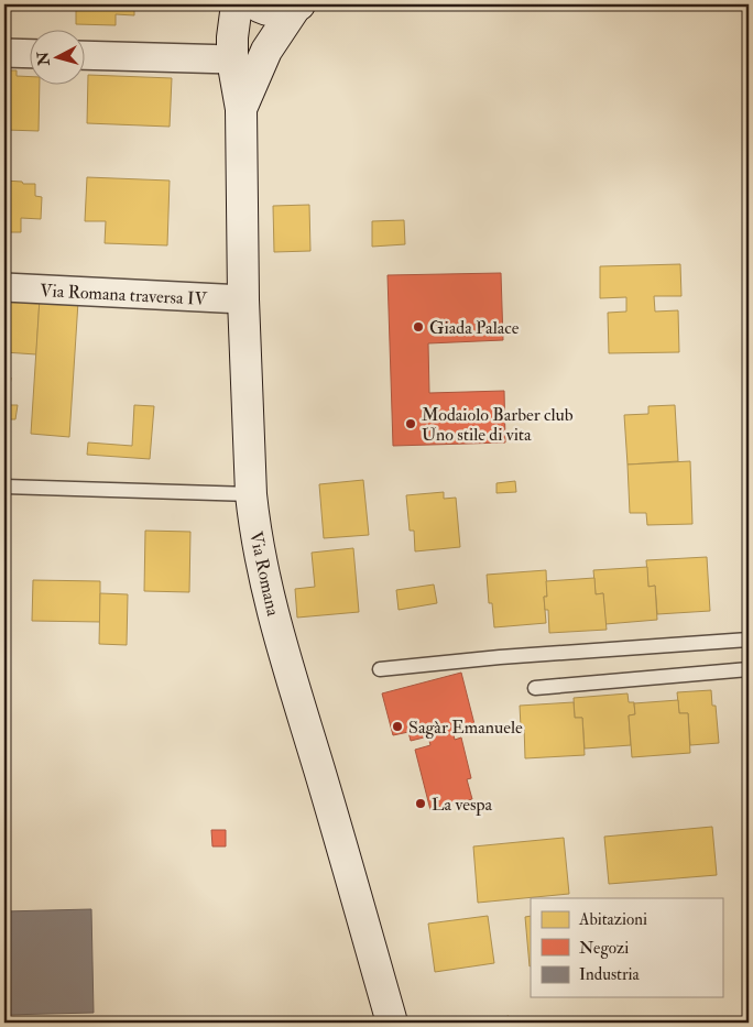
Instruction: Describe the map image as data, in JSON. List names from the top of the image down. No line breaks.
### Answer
{"streets":{"main road":["Via Romana"],"street":["Via Romana traversa IV"]},"crossings":[["Via Romana traversa IV","Via Romana"]],"places":["Giada Palace","Modaiolo Barber club Uno stile di vita","Sagàr Emanuele","La vespa"],"legend":["Abitazioni","Negozi","Industria"],"north":"left"}
